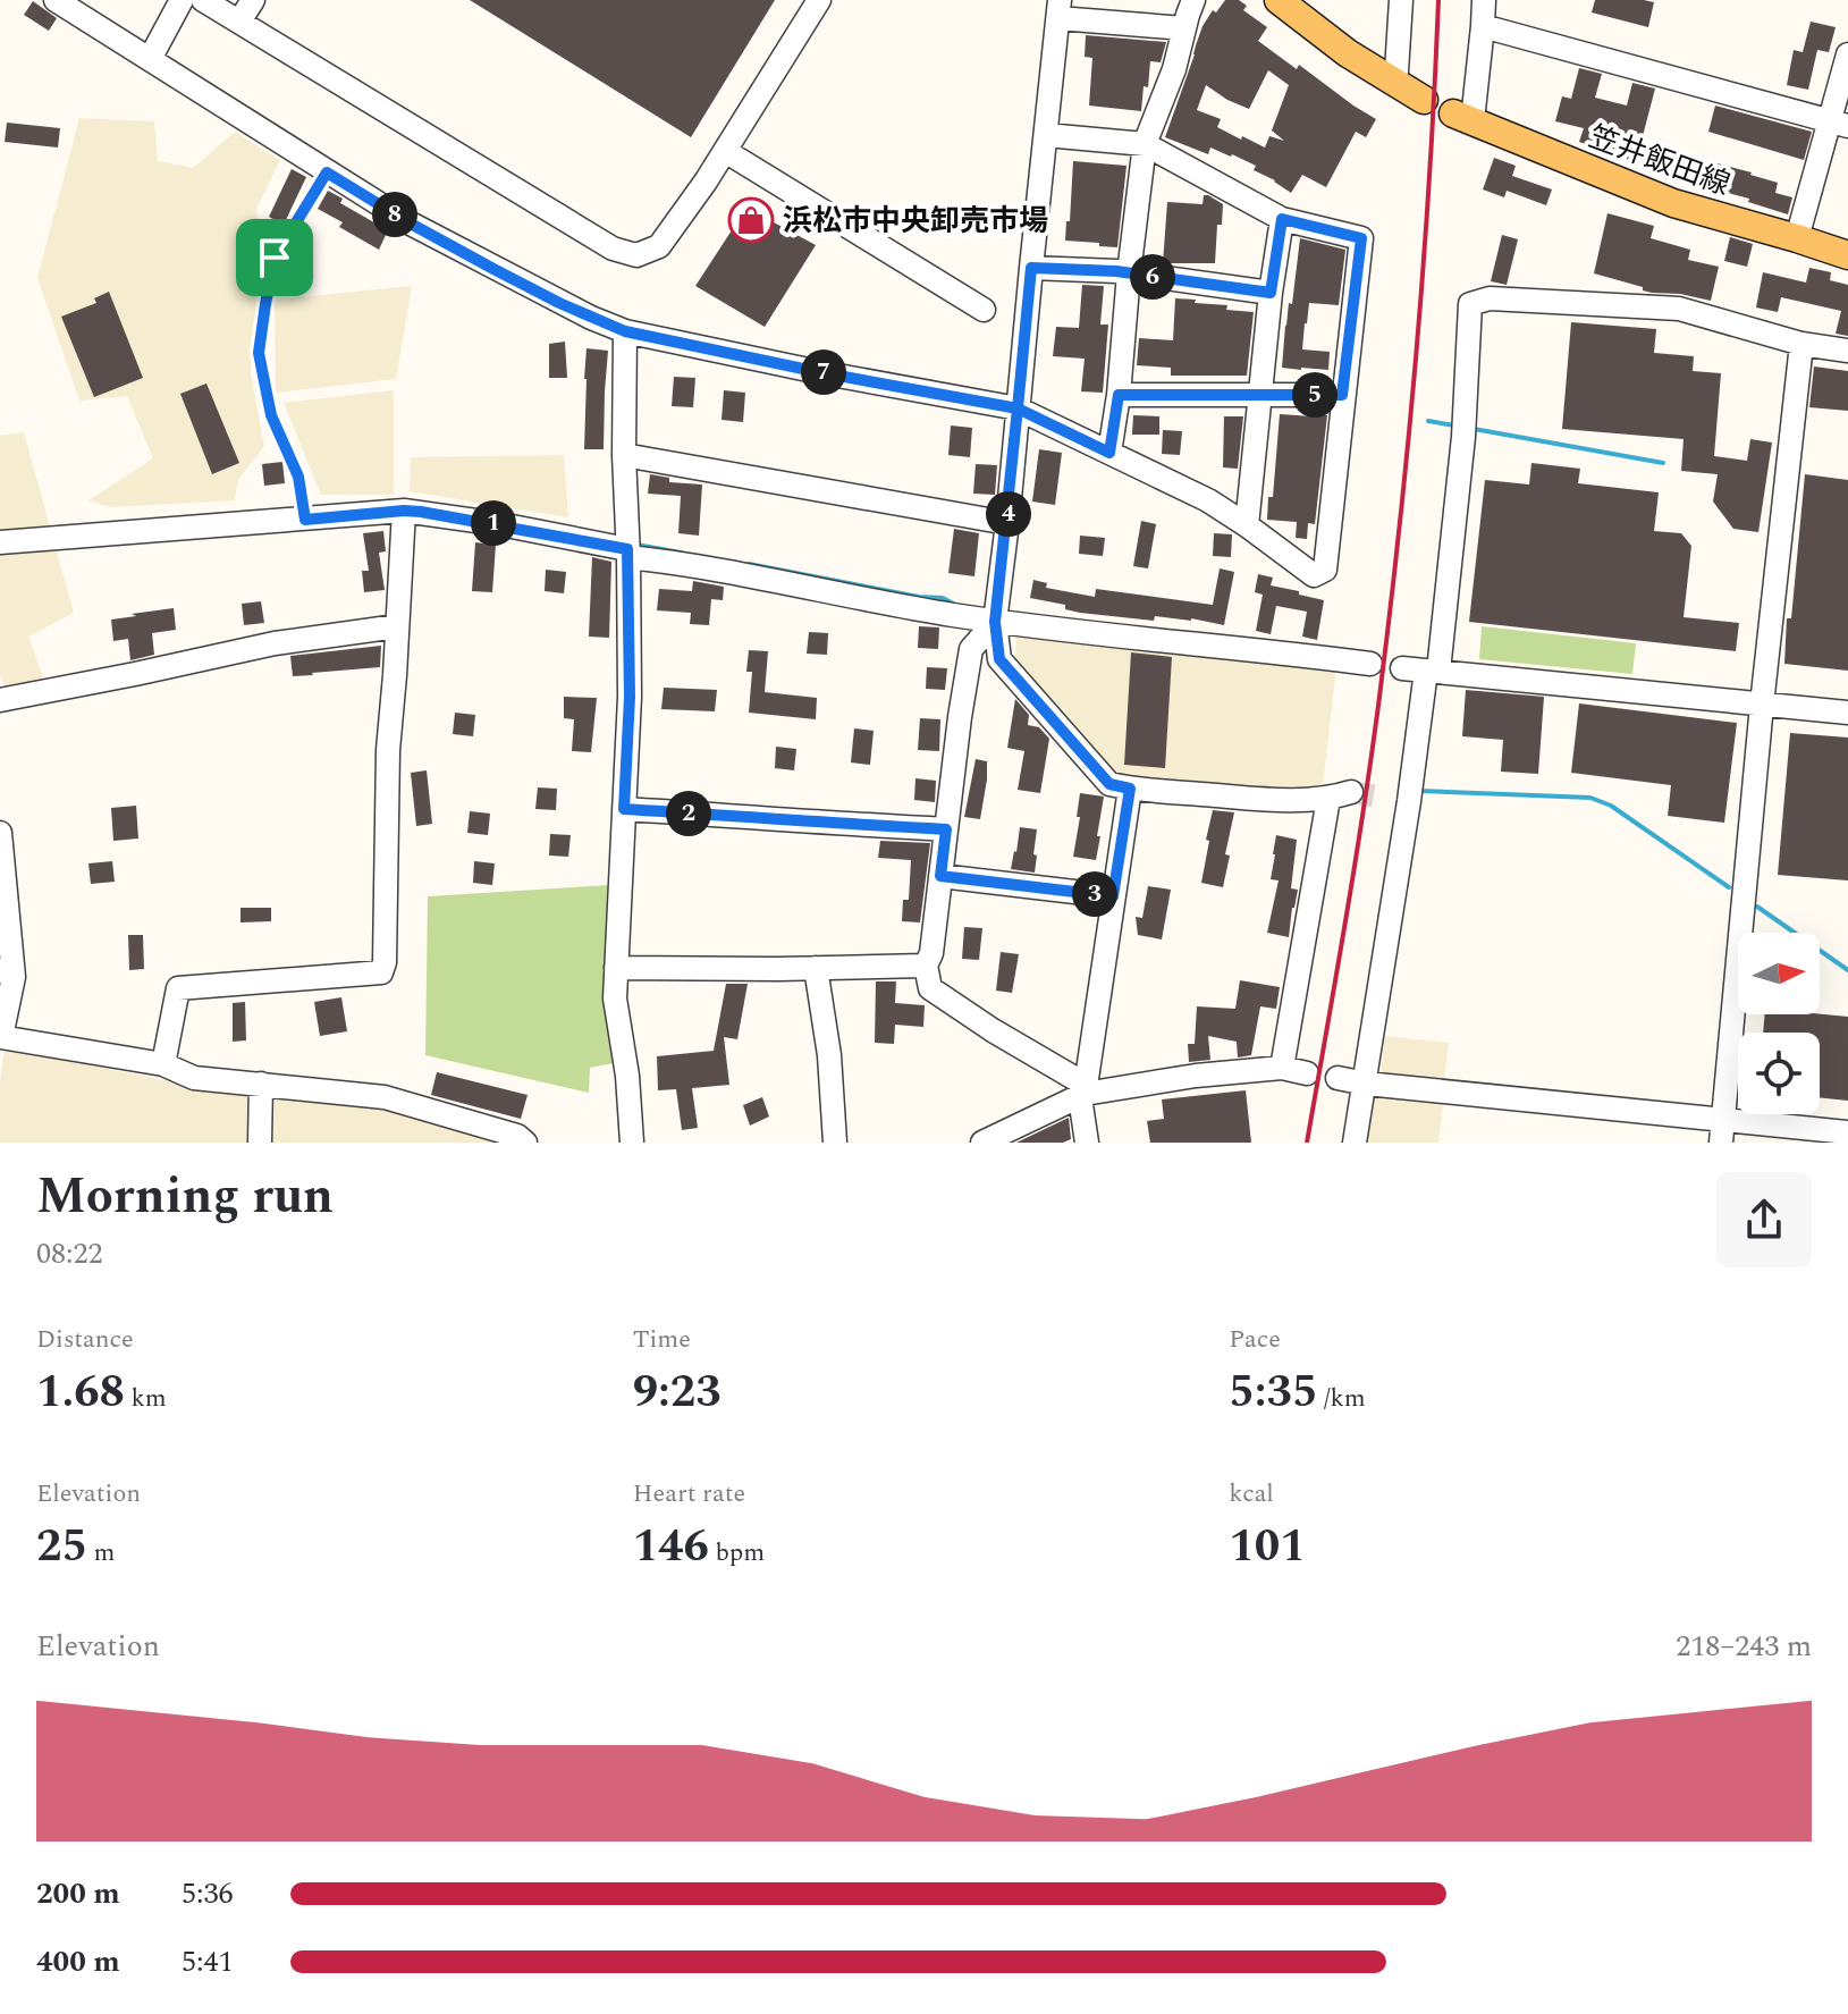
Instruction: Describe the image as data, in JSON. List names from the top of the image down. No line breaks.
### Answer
{"streets":{"main road":["笠井飯田線"]},"places":{"shop":["浜松市中央卸売市場"]},"north":"right","page":{"pins":["8","6","7","5","4","1","2","3"],"heading":["Morning run","08:22"],"stats":[["Distance","1.68 km"],["Time","9:23"],["Pace","5:35 /km"],["Elevation","25 m"],["Heart rate","146 bpm"],["kcal","101"]],"chart":["Elevation","218–243 m"],"list":[{"name":"200 m","note":"5:36"},{"name":"400 m","note":"5:41"}]}}
